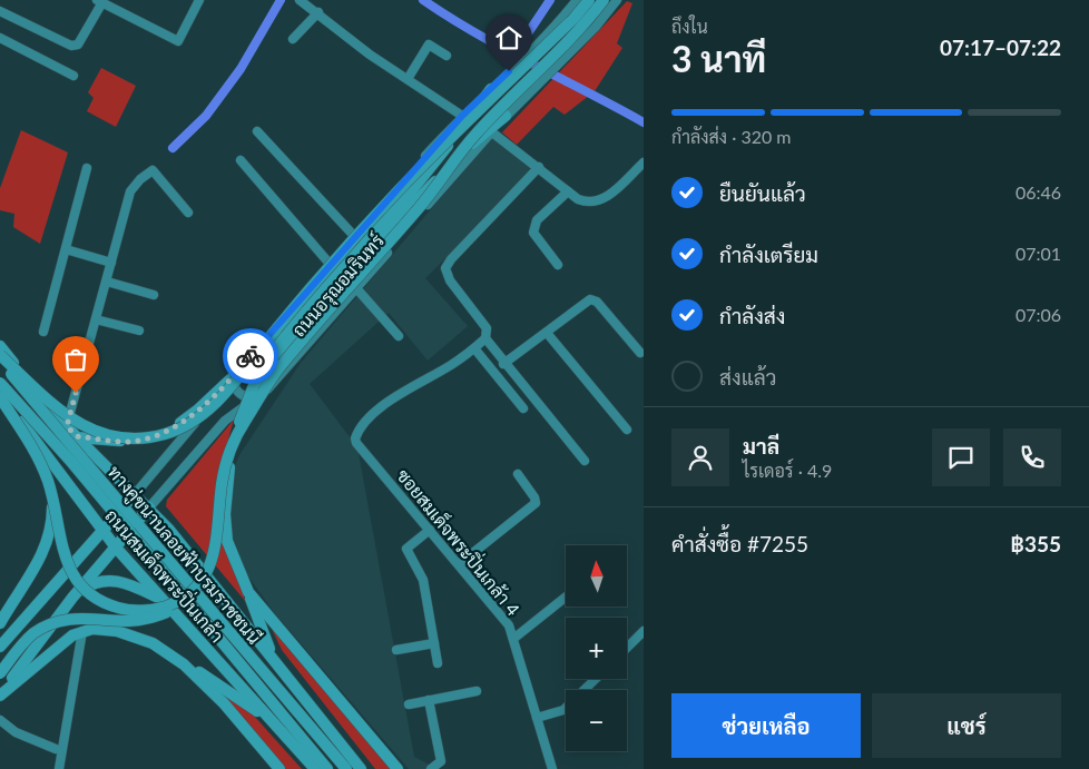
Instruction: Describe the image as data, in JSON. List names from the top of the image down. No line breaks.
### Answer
{"streets":{"main road":["ถนนอรุณอมรินทร์","ทางคู่ขนานลอยฟ้าบรมราชชนนี","ถนนสมเด็จพระปิ่นเกล้า"],"street":["ซอยสมเด็จพระปิ่นเกล้า 4"]},"crossings":[["ถนนอรุณอมรินทร์","ถนนสมเด็จพระปิ่นเกล้า"]],"north":"top","page":{"heading":["3 นาที","ถึงใน","07:17–07:22"],"panel":["มาลี","ไรเดอร์ · 4.9","คำสั่งซื้อ #7255","฿355"],"bar":"กำลังส่ง · 320 m","list":[["ยืนยันแล้ว","06:46"],["กำลังเตรียม","07:01"],["กำลังส่ง","07:06"],"ส่งแล้ว"],"map_buttons":["+","−"],"buttons":["ช่วยเหลือ","แชร์"]}}
